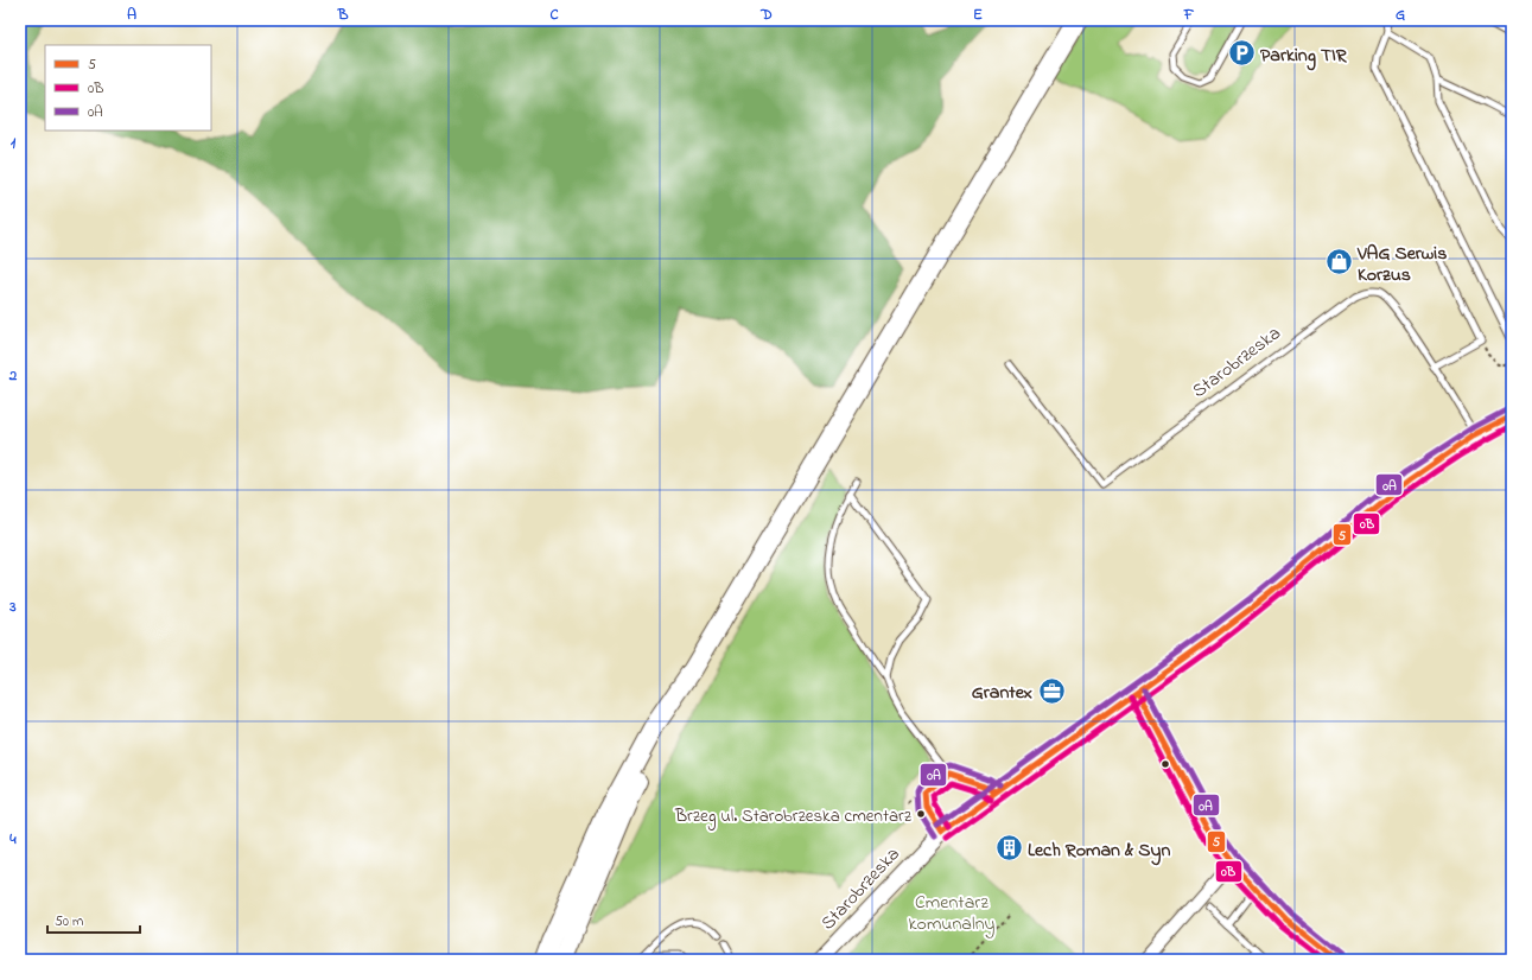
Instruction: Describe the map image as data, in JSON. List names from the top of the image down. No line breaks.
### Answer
{"streets":{"street":["Starobrzeska"]},"parks":["Cmentarz komunalny"],"places":{"parking":["Parking TIR"],"shop":["VAG Serwis Korzus"],"office":["Grantex"],"other":["Brzeg ul. Starobrzeska cmentarz"],"building":["Lech Roman & Syn"]},"lines":["transit line 0A","transit line 5","transit line 0B"],"legend":["5","0B","0A"],"scale_bar":"50 m","grid":{"columns":["A","B","C","D","E","F","G"],"rows":["1","2","3","4"]}}
